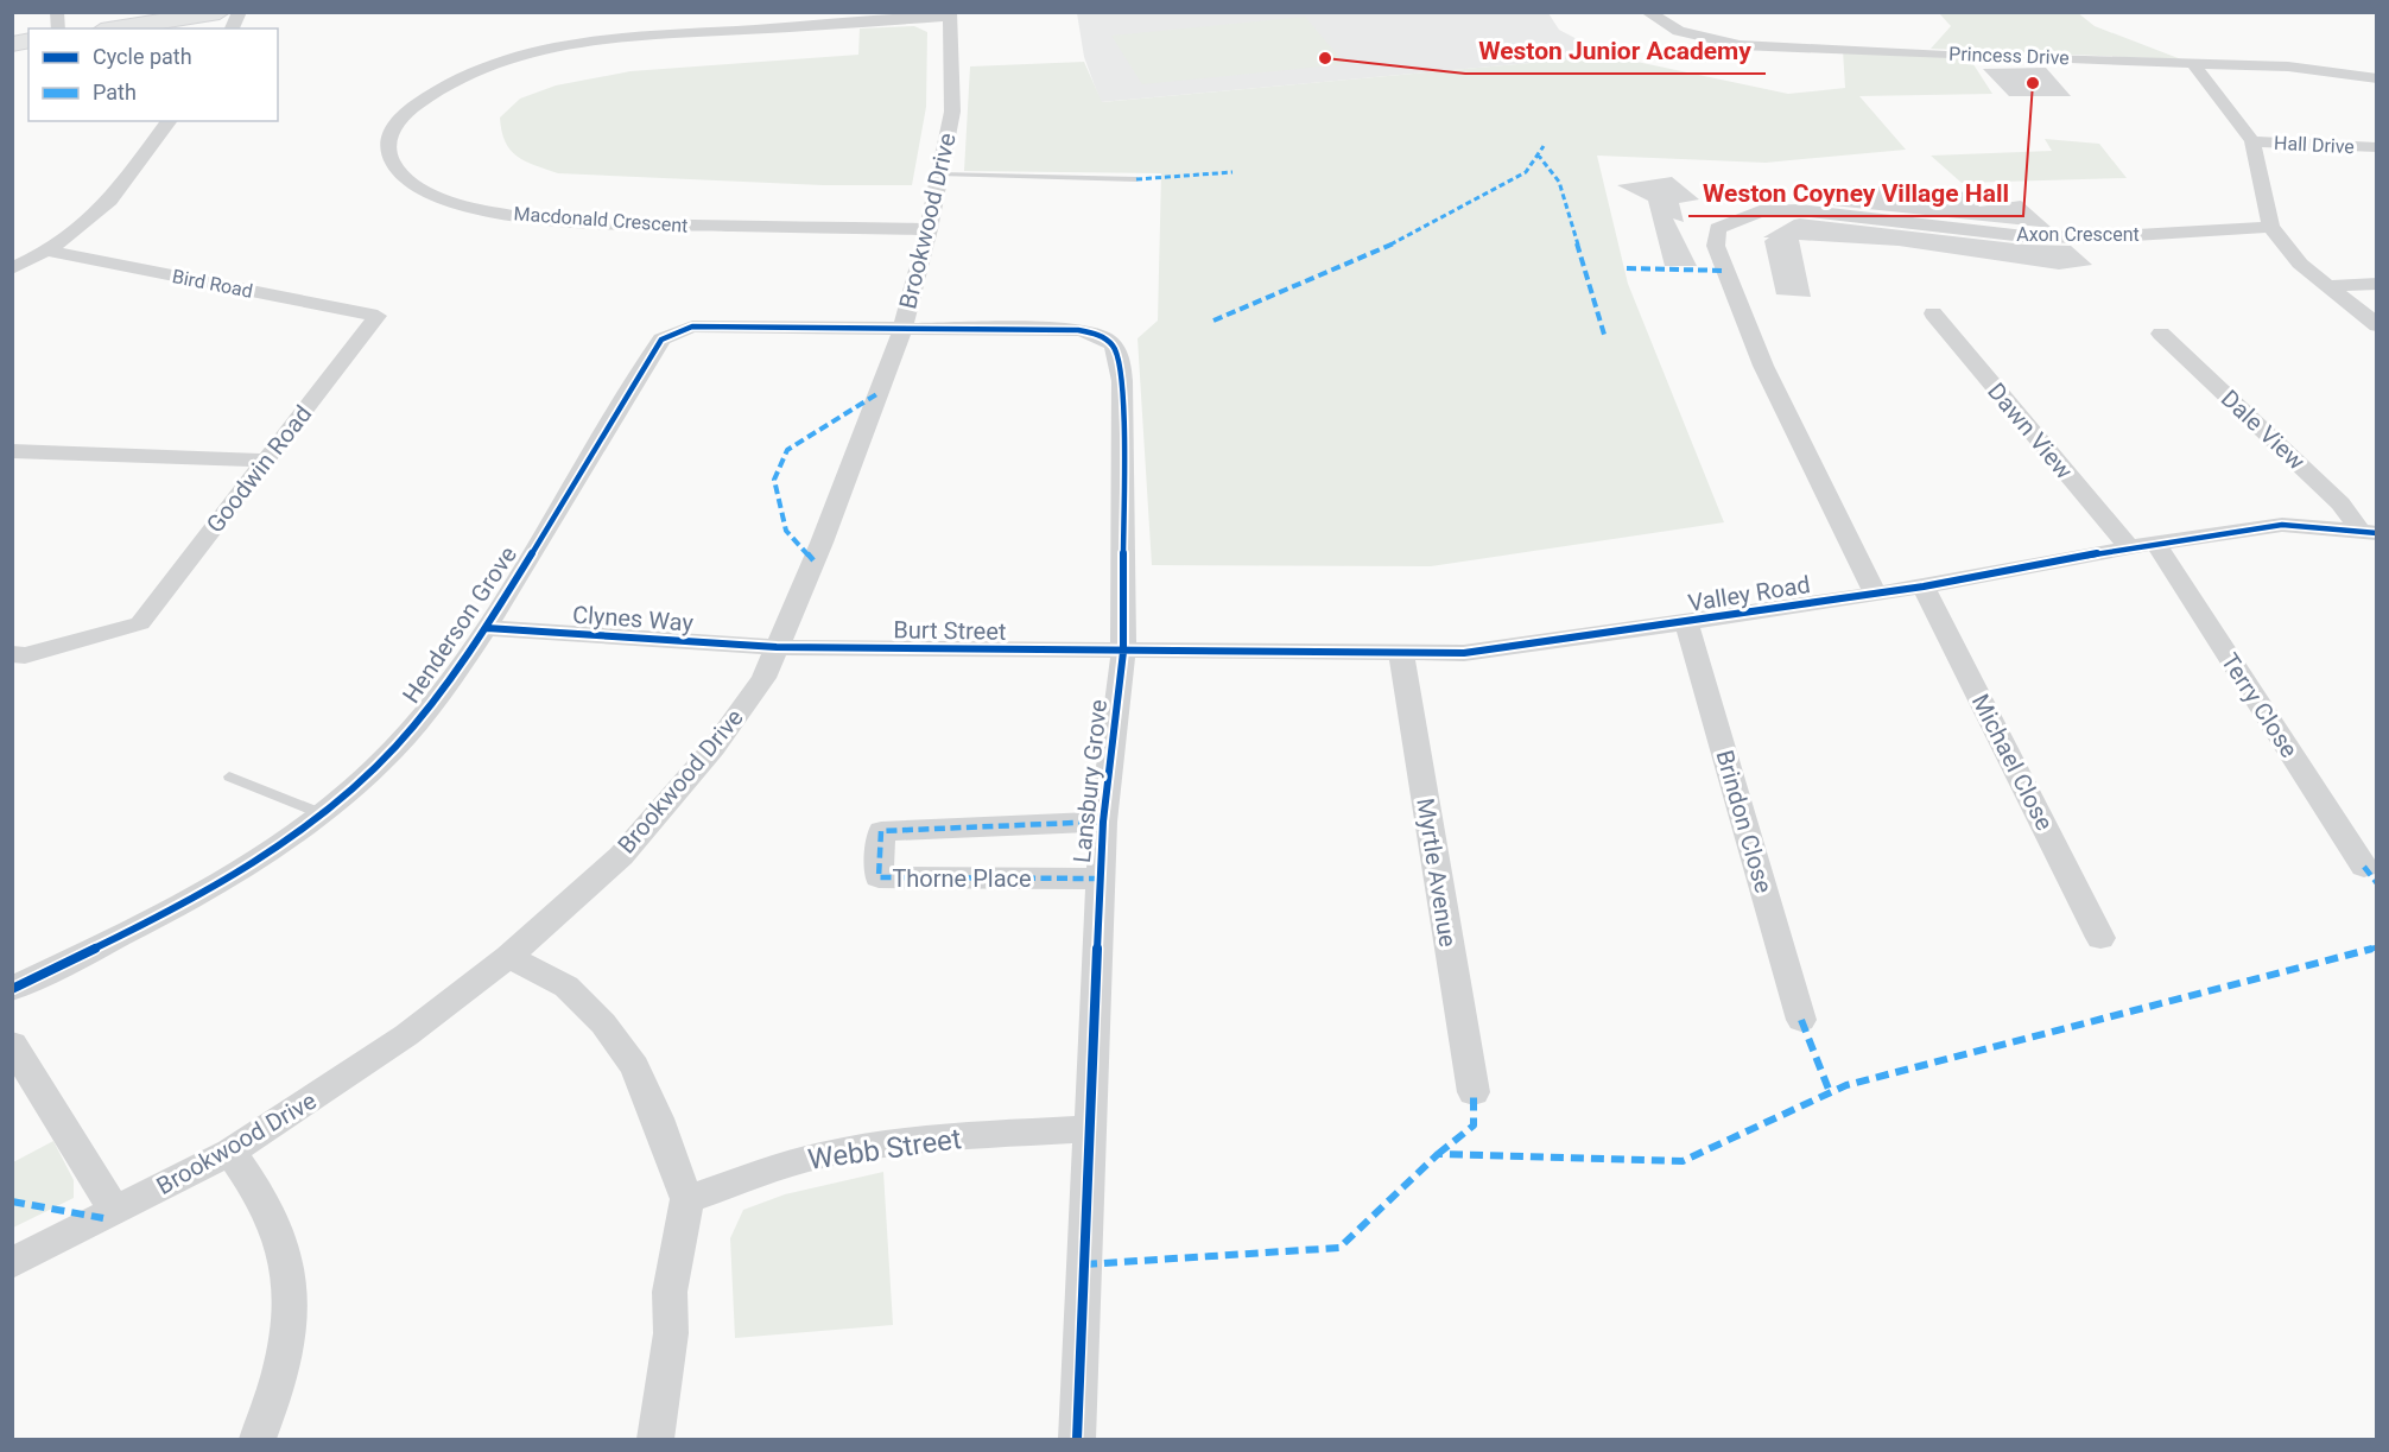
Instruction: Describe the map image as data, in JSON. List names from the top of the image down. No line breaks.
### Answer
{"streets":{"street":["Princess Drive","Hall Drive","Macdonald Crescent","Brookwood Drive","Axon Crescent","Bird Road","Dale View","Dawn View","Goodwin Road","Valley Road","Clynes Way","Henderson Grove","Burt Street","Terry Close","Michael Close","Lansbury Grove","Brindon Close","Myrtle Avenue","Thorne Place","Webb Street"]},"crossings":[["Macdonald Crescent","Brookwood Drive"],["Brookwood Drive","Clynes Way"],["Brookwood Drive","Henderson Grove"],["Brookwood Drive","Burt Street"],["Brookwood Drive","Lansbury Grove"],["Axon Crescent","Valley Road"],["Bird Road","Goodwin Road"],["Dale View","Valley Road"],["Dawn View","Valley Road"],["Valley Road","Burt Street"],["Valley Road","Terry Close"],["Valley Road","Michael Close"],["Valley Road","Lansbury Grove"],["Valley Road","Brindon Close"],["Valley Road","Myrtle Avenue"],["Clynes Way","Henderson Grove"],["Clynes Way","Burt Street"],["Henderson Grove","Lansbury Grove"],["Burt Street","Lansbury Grove"],["Lansbury Grove","Thorne Place"],["Lansbury Grove","Webb Street"]],"places":["Weston Junior Academy","Weston Coyney Village Hall"],"legend":["Cycle path","Path"]}
